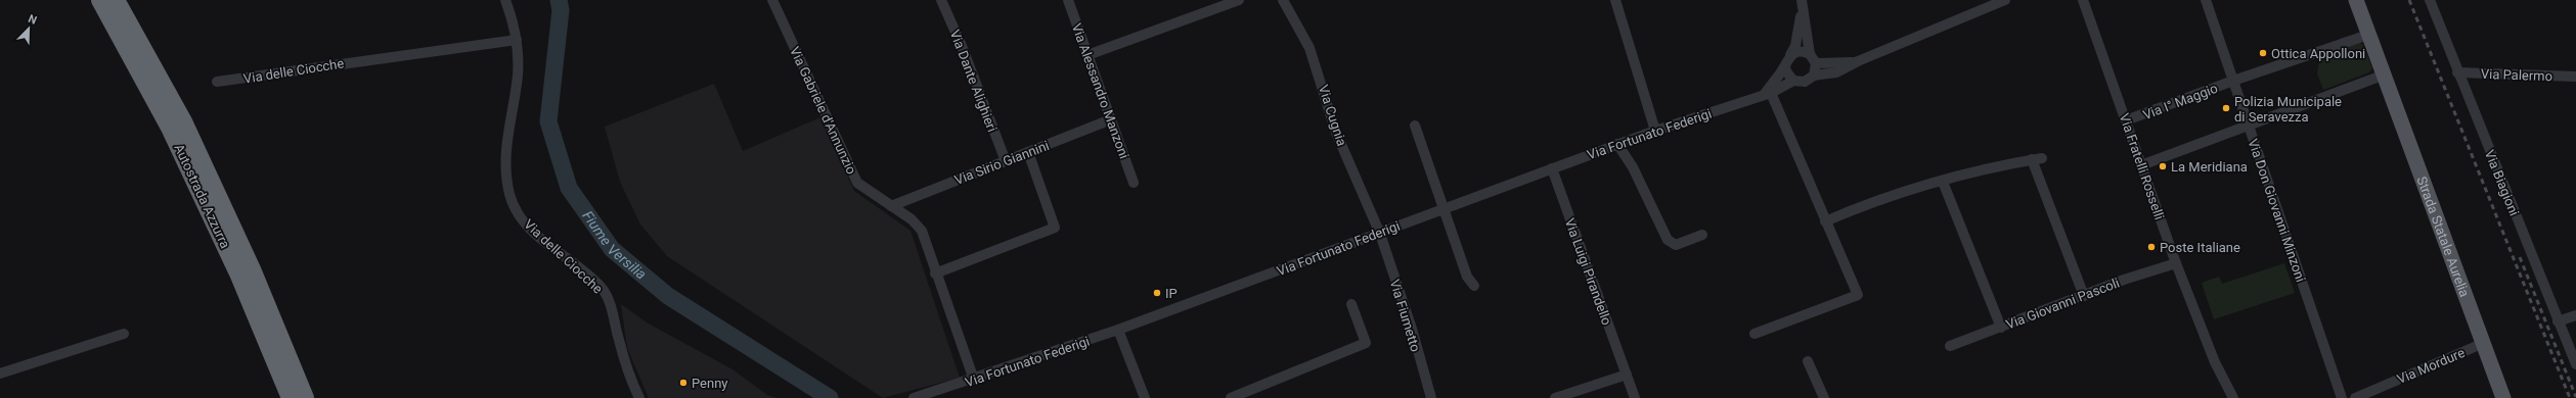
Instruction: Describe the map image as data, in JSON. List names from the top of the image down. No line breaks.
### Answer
{"streets":{"highway":["Autostrada Azzurra"],"main road":["Strada Statale Aurelia"],"street":["Via delle Ciocche","Via Palermo","Via Dante Alighieri","Via Alessandro Manzoni","Via I° Maggio","Via Gabriele d'Annunzio","Via Cugnia","Via Fortunato Federigi","Via Sirio Giannini","Via Fratelli Rosselli","Via Biagioni","Via Don Giovanni Minzoni","Via Luigi Pirandello","Via Giovanni Pascoli","Via Fiumetto","Via Mordure"]},"crossings":[["Via Palermo","Via Biagioni"],["Via Dante Alighieri","Via Sirio Giannini"],["Via Alessandro Manzoni","Via Sirio Giannini"],["Via I° Maggio","Via Fratelli Rosselli"],["Via I° Maggio","Via Don Giovanni Minzoni"],["Via I° Maggio","Strada Statale Aurelia"],["Via Gabriele d'Annunzio","Via Fortunato Federigi"],["Via Gabriele d'Annunzio","Via Sirio Giannini"],["Via Cugnia","Via Fortunato Federigi"],["Via Cugnia","Via Fiumetto"],["Via Fortunato Federigi","Via Luigi Pirandello"],["Via Fortunato Federigi","Via Fiumetto"],["Via Fratelli Rosselli","Via Giovanni Pascoli"],["Strada Statale Aurelia","Via Mordure"]],"water":["Fiume Versilia"],"places":["Ottica Appolloni","Polizia Municipale di Seravezza","La Meridiana","Poste Italiane","IP","Penny"],"north":"top right"}
